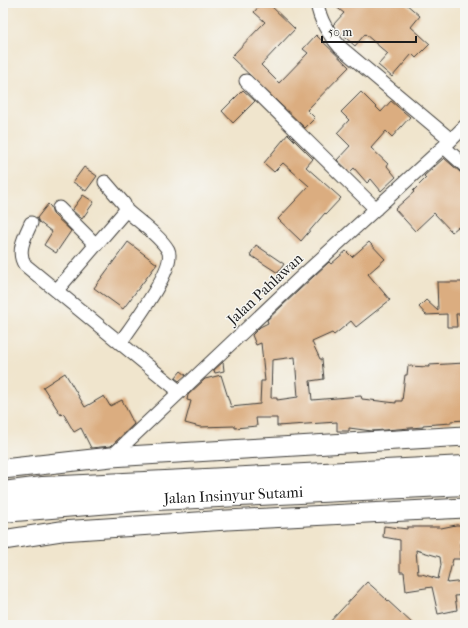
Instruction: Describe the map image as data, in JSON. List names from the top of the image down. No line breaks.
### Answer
{"streets":{"highway":["Jalan Insinyur Sutami"],"street":["Jalan Pahlawan"]},"scale_bar":"50 m"}
